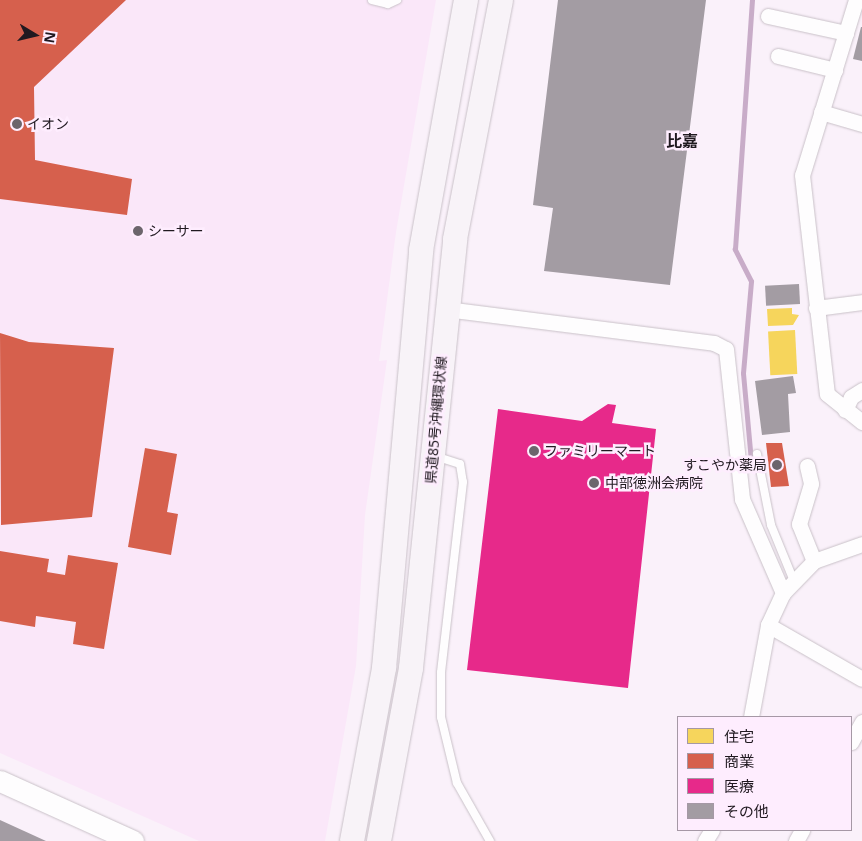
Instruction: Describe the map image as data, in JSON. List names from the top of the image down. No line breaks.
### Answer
{"streets":{"main road":["県道85号沖縄環状線"]},"districts":["比嘉"],"places":["イオン","シーサー","ファミリーマート","すこやか薬局","中部徳洲会病院"],"legend":["住宅","商業","医療","その他"],"north":"right"}
